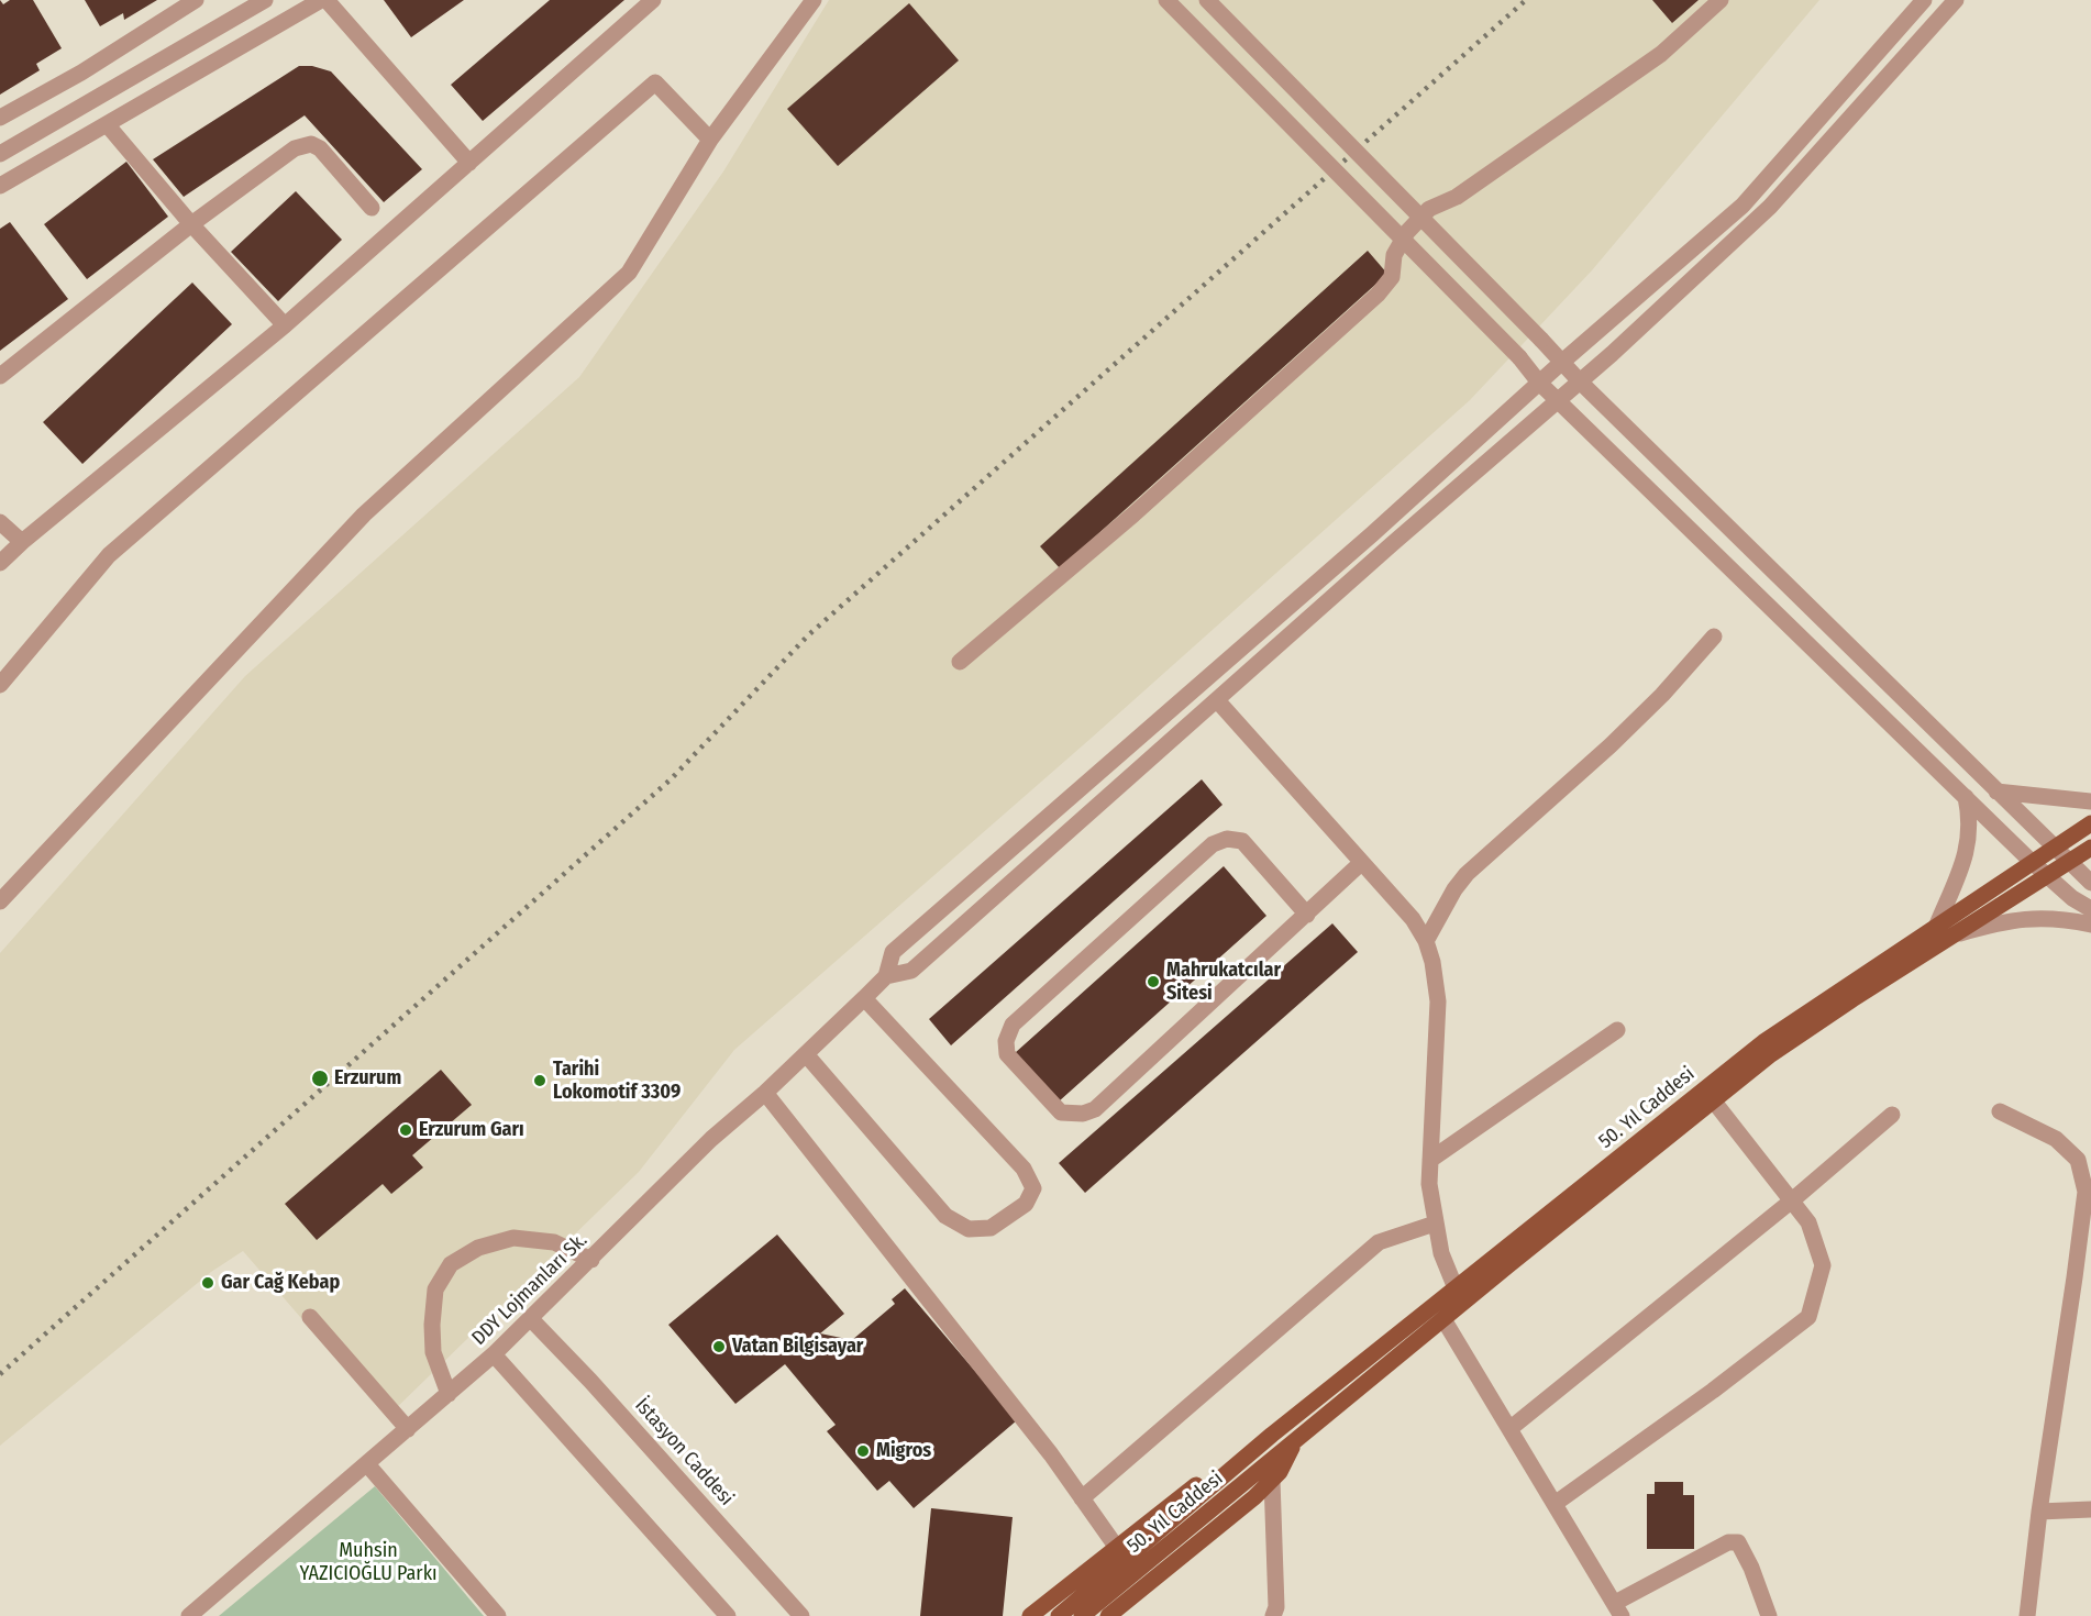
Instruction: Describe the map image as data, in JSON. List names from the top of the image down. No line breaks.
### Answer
{"streets":{"main road":["50. Yıl Caddesi"],"street":["DDY Lojmanları Sk.","İstasyon Caddesi"]},"crossings":[["DDY Lojmanları Sk.","İstasyon Caddesi"]],"parks":["Muhsin YAZICIOĞLU Parkı"],"places":["Mahrukatcılar Sitesi","Erzurum","Tarihi Lokomotif 3309","Erzurum Garı","Gar Cağ Kebap","Vatan Bilgisayar","Migros"]}
